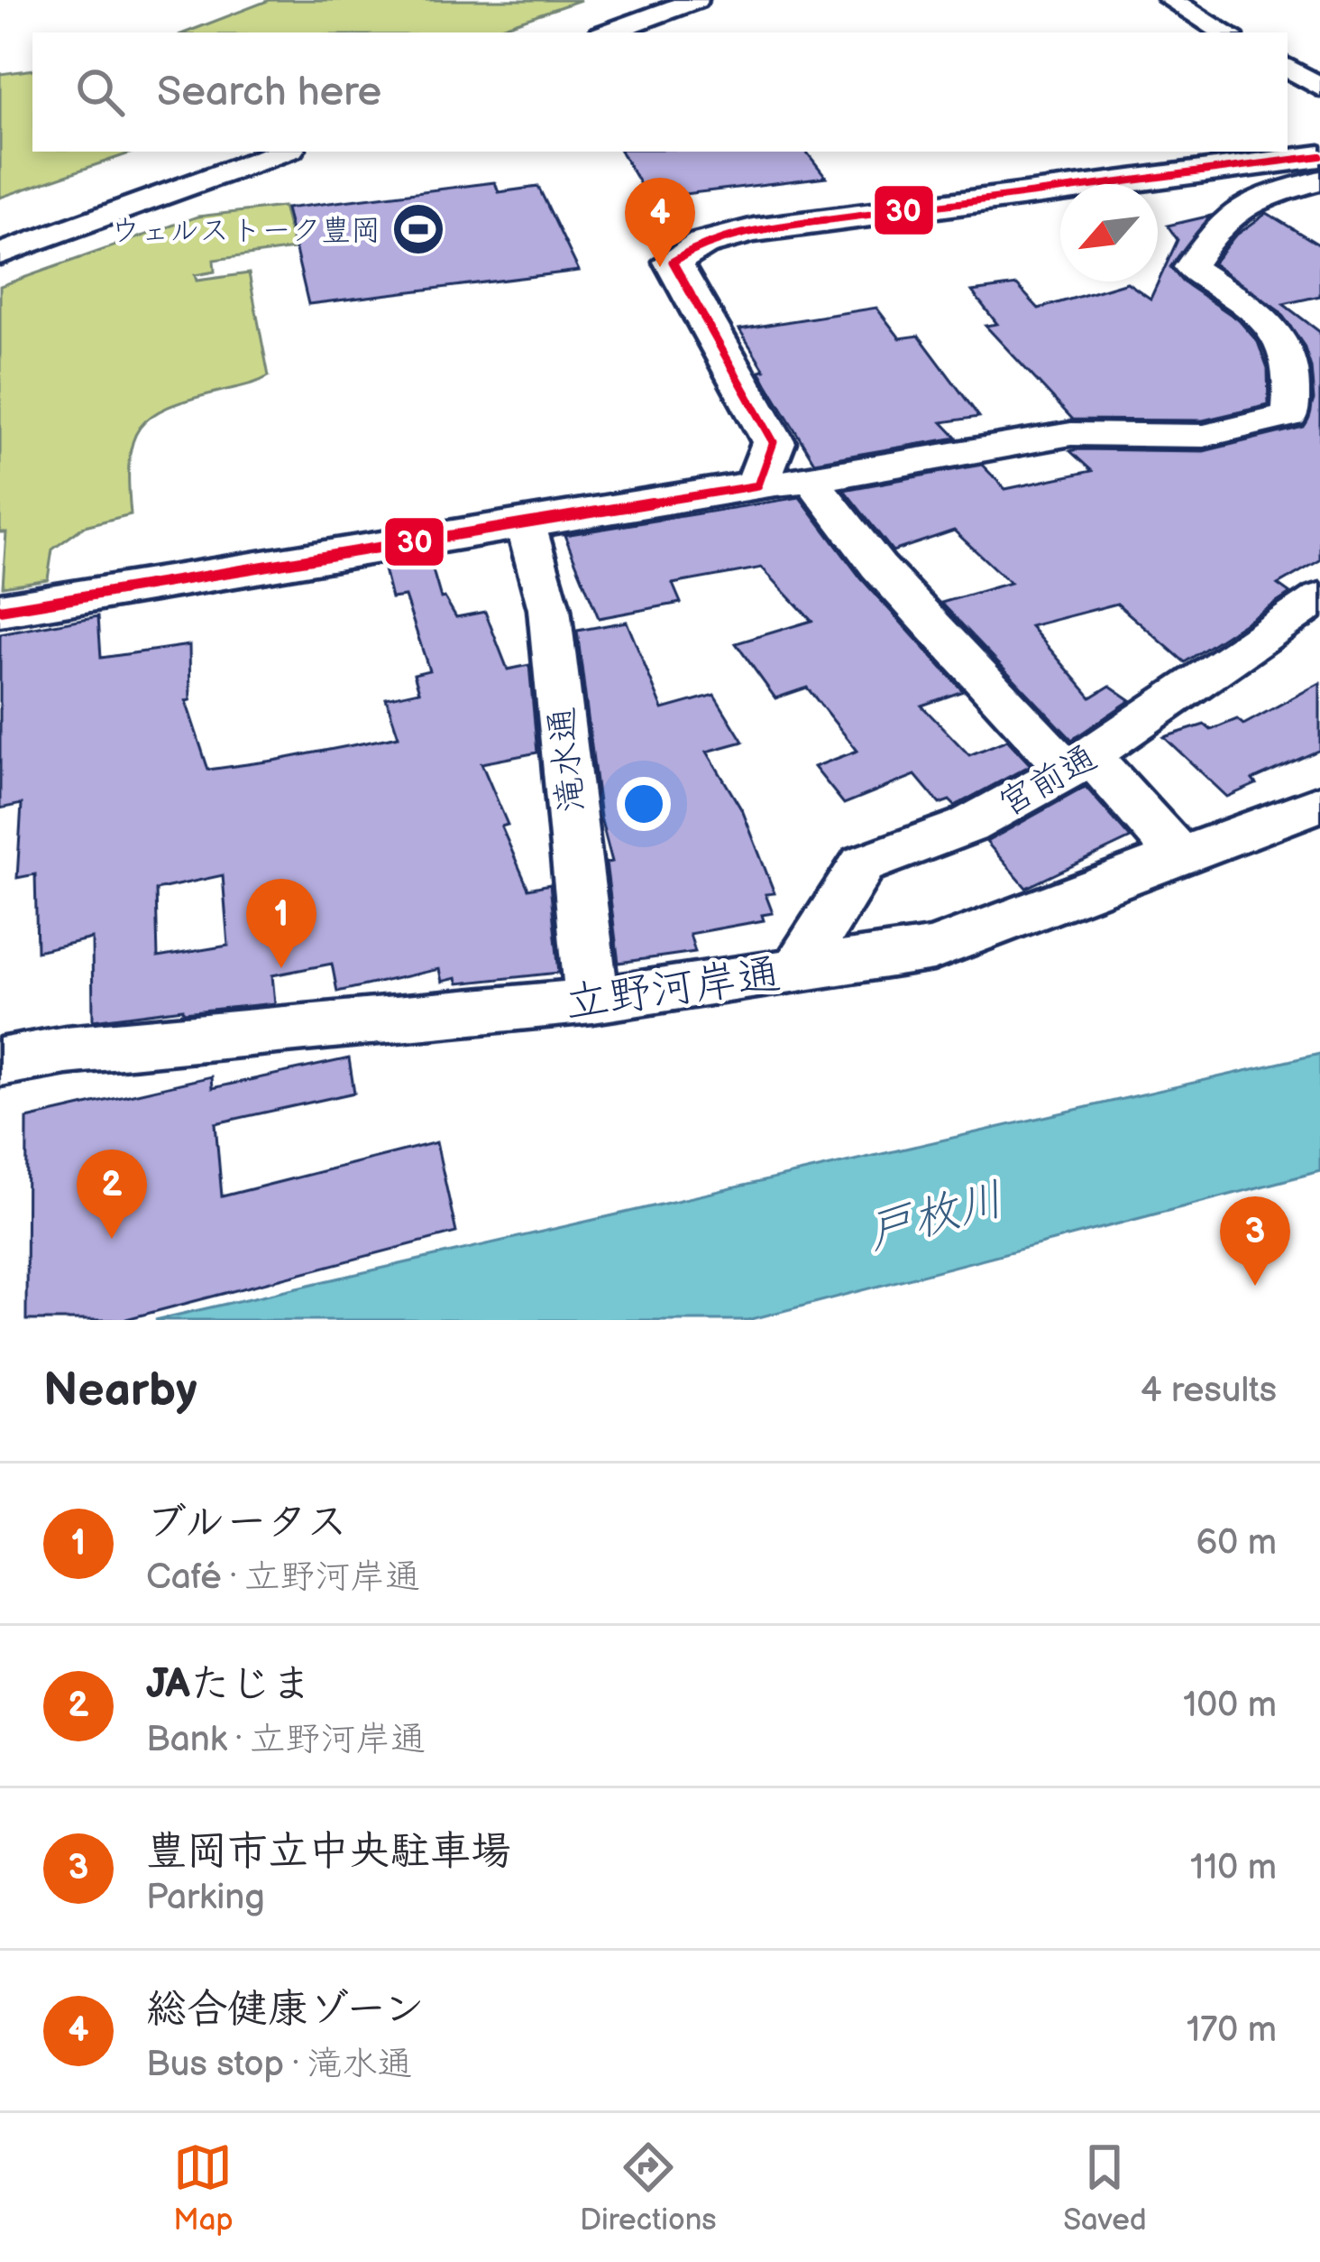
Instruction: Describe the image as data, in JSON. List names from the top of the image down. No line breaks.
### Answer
{"streets":{"street":["滝水通","宮前通","立野河岸通"]},"crossings":[["滝水通","立野河岸通"],["宮前通","立野河岸通"]],"water":["戸枚川"],"places":{"sports":["ウェルストーク豊岡"]},"lines":["transit line 30"],"north":"bottom left","page":{"search":"Search here","pins":["4","1","2","3"],"heading":["Nearby","4 results"],"list":[{"mark":"1","name":"ブルータス","note":"Café · 立野河岸通","value":"60 m"},{"mark":"2","name":"JAたじま","note":"Bank · 立野河岸通","value":"100 m"},{"mark":"3","name":"豊岡市立中央駐車場","note":"Parking","value":"110 m"},{"mark":"4","name":"総合健康ゾーン","note":"Bus stop · 滝水通","value":"170 m"}],"nav":["Map","Directions","Saved"]}}
